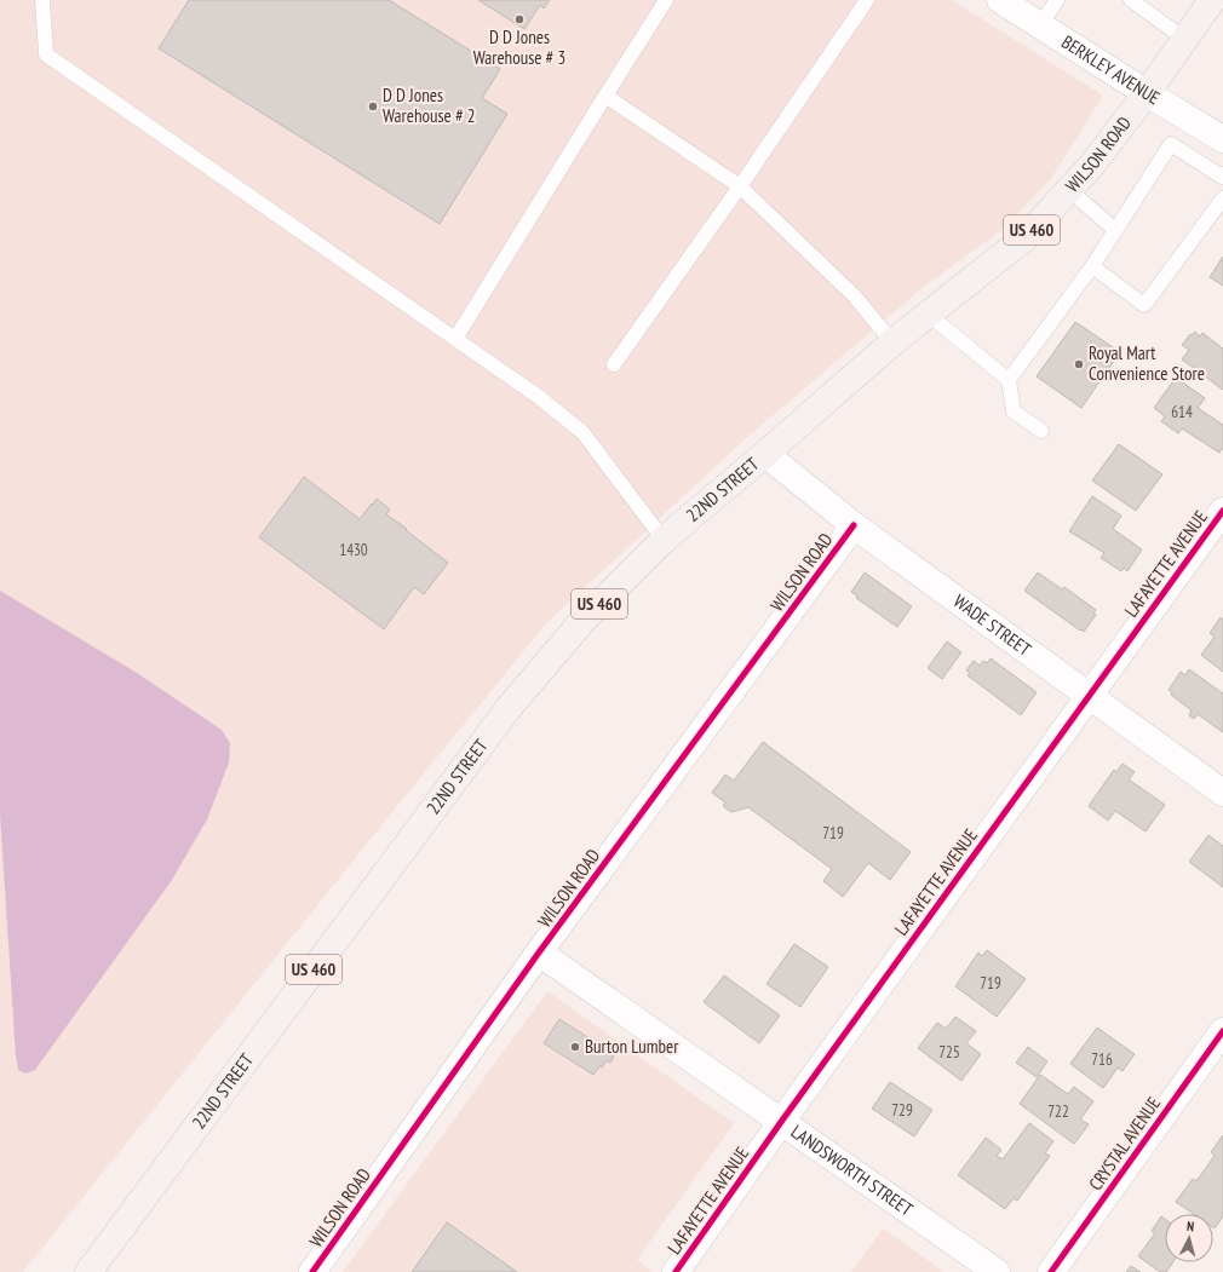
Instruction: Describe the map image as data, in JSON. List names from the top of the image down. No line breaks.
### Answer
{"streets":{"main road":["WILSON ROAD","US 460","22ND STREET"],"street":["BERKLEY AVENUE","LAFAYETTE AVENUE","WADE STREET","CRYSTAL AVENUE","LANDSWORTH STREET"]},"crossings":[["BERKLEY AVENUE","WILSON ROAD"],["WILSON ROAD","22ND STREET"],["WILSON ROAD","WADE STREET"],["WILSON ROAD","LANDSWORTH STREET"],["22ND STREET","WADE STREET"],["LAFAYETTE AVENUE","WADE STREET"],["LAFAYETTE AVENUE","LANDSWORTH STREET"]],"places":["D D Jones Warehouse # 3","D D Jones Warehouse # 2","Royal Mart Convenience Store","Burton Lumber"],"house_numbers":["614","1430","719","719","725","716","729","722"],"north":"top"}
